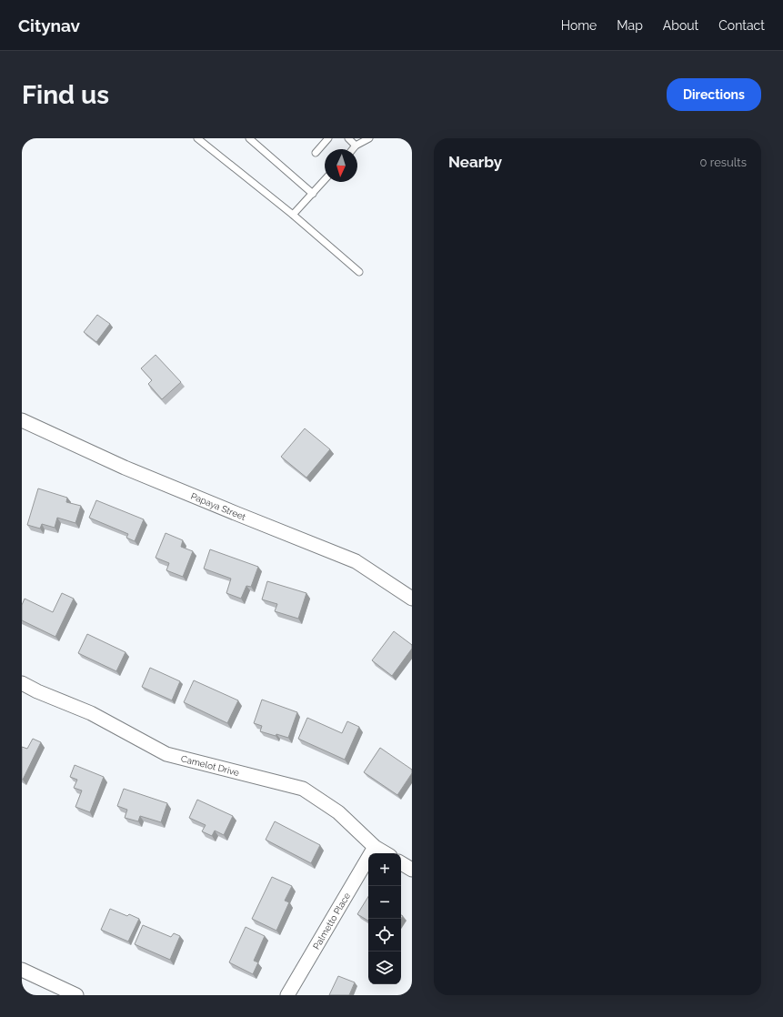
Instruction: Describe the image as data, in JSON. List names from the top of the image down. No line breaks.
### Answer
{"streets":{"street":["Papaya Street","Camelot Drive","Palmetto Place"]},"crossings":[["Camelot Drive","Palmetto Place"]],"north":"bottom","page":{"header":"Citynav","nav":["Home","Map","About","Contact"],"buttons":"Directions","title":"Find us","heading":["Nearby","0 results"],"map_buttons":["+","−"]}}
